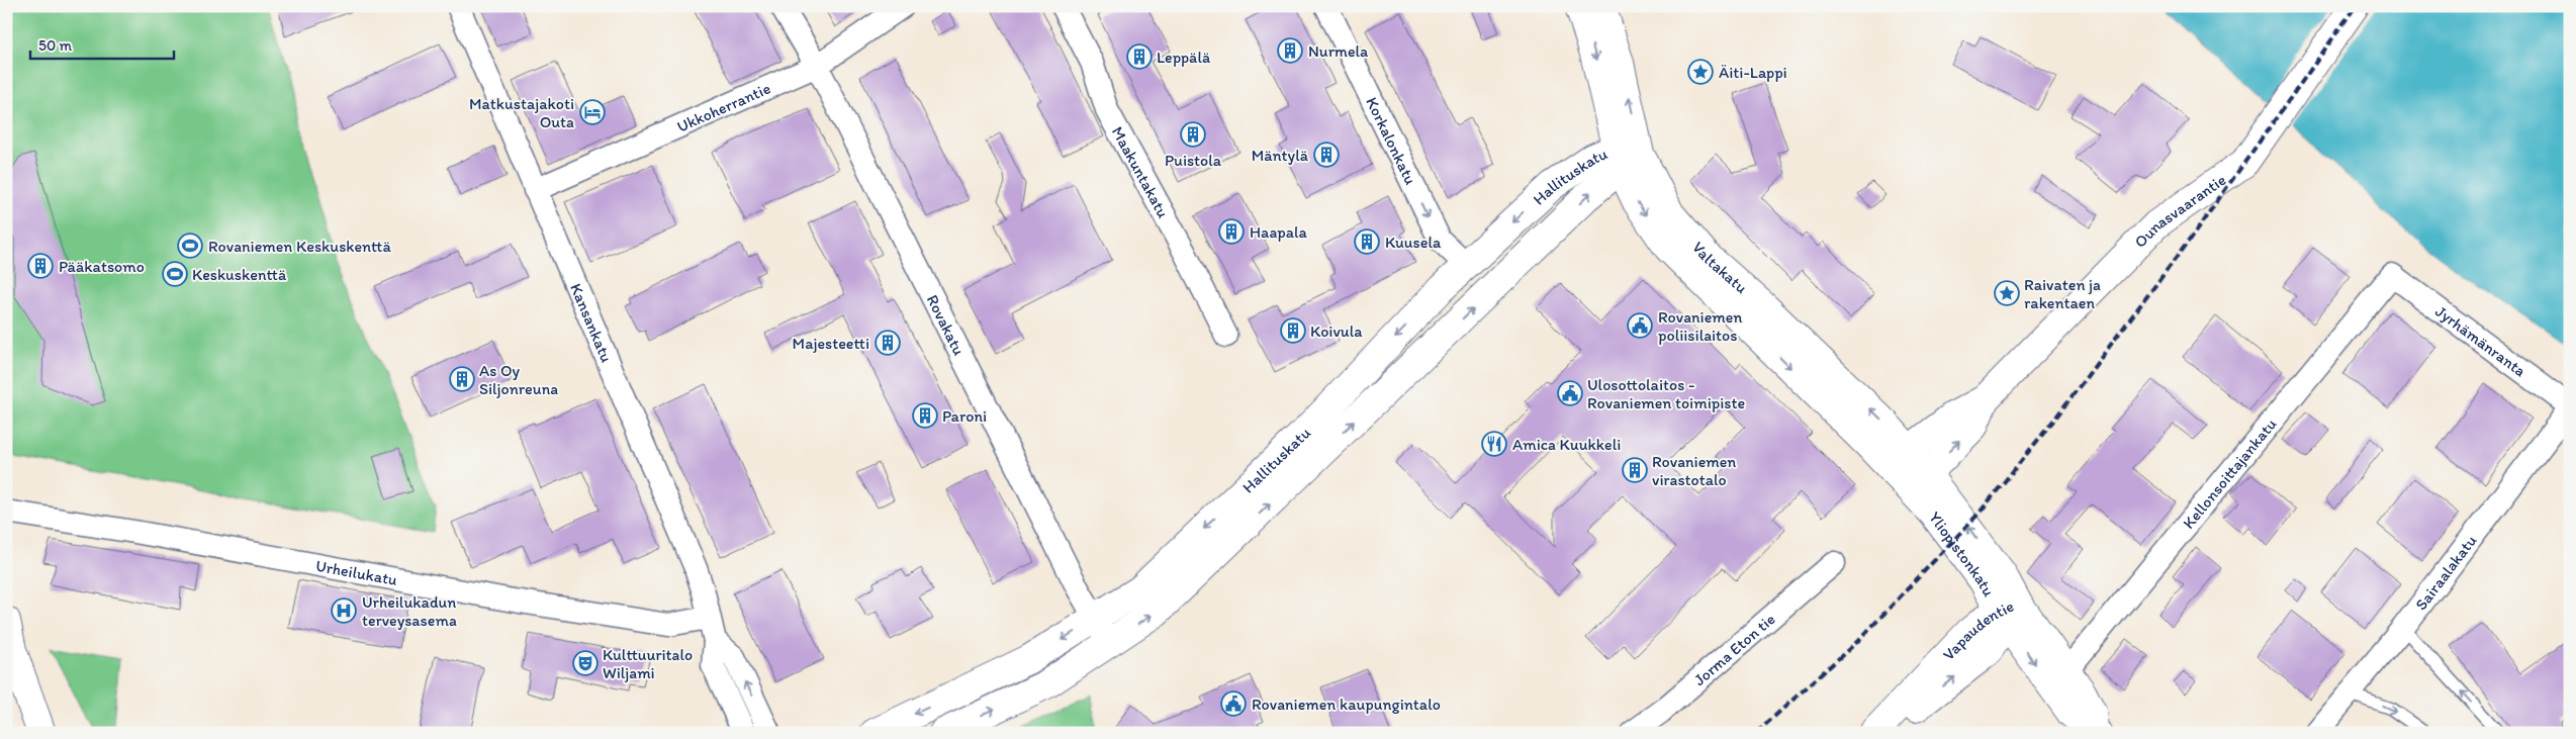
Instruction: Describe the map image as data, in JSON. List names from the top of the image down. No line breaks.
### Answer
{"streets":{"street":["Ukkoherrantie","Korkalonkatu","Maakuntakatu","Hallituskatu","Ounasvaarantie","Valtakatu","Kansankatu","Rovakatu","Jyrhämänranta","Kellonsoittajankatu","Yliopistonkatu","Urheilukatu","Sairaalakatu","Vapaudentie","Jorma Eton tie"]},"crossings":[["Ukkoherrantie","Kansankatu"],["Ukkoherrantie","Rovakatu"],["Korkalonkatu","Hallituskatu"],["Hallituskatu","Valtakatu"],["Hallituskatu","Rovakatu"],["Ounasvaarantie","Valtakatu"],["Ounasvaarantie","Yliopistonkatu"],["Valtakatu","Yliopistonkatu"],["Kansankatu","Urheilukatu"],["Jyrhämänranta","Kellonsoittajankatu"],["Jyrhämänranta","Sairaalakatu"],["Kellonsoittajankatu","Yliopistonkatu"],["Yliopistonkatu","Vapaudentie"]],"one_way":["Korkalonkatu"],"places":{"building":["Nurmela","Leppälä","Puistola","Mäntylä","Haapala","Kuusela","Pääkatsomo","Koivula","Majesteetti","As Oy Siljonreuna","Paroni","Rovaniemen virastotalo"],"place":["Äiti-Lappi","Raivaten ja rakentaen"],"hotel":["Matkustajakoti Outa"],"sports":["Rovaniemen Keskuskenttä","Keskuskenttä"],"public building":["Rovaniemen poliisilaitos","Ulosottolaitos - Rovaniemen toimipiste","Rovaniemen kaupungintalo"],"restaurant":["Amica Kuukkeli"],"hospital":["Urheilukadun terveysasema"],"theatre":["Kulttuuritalo Wiljami"]},"scale_bar":"50 m"}
